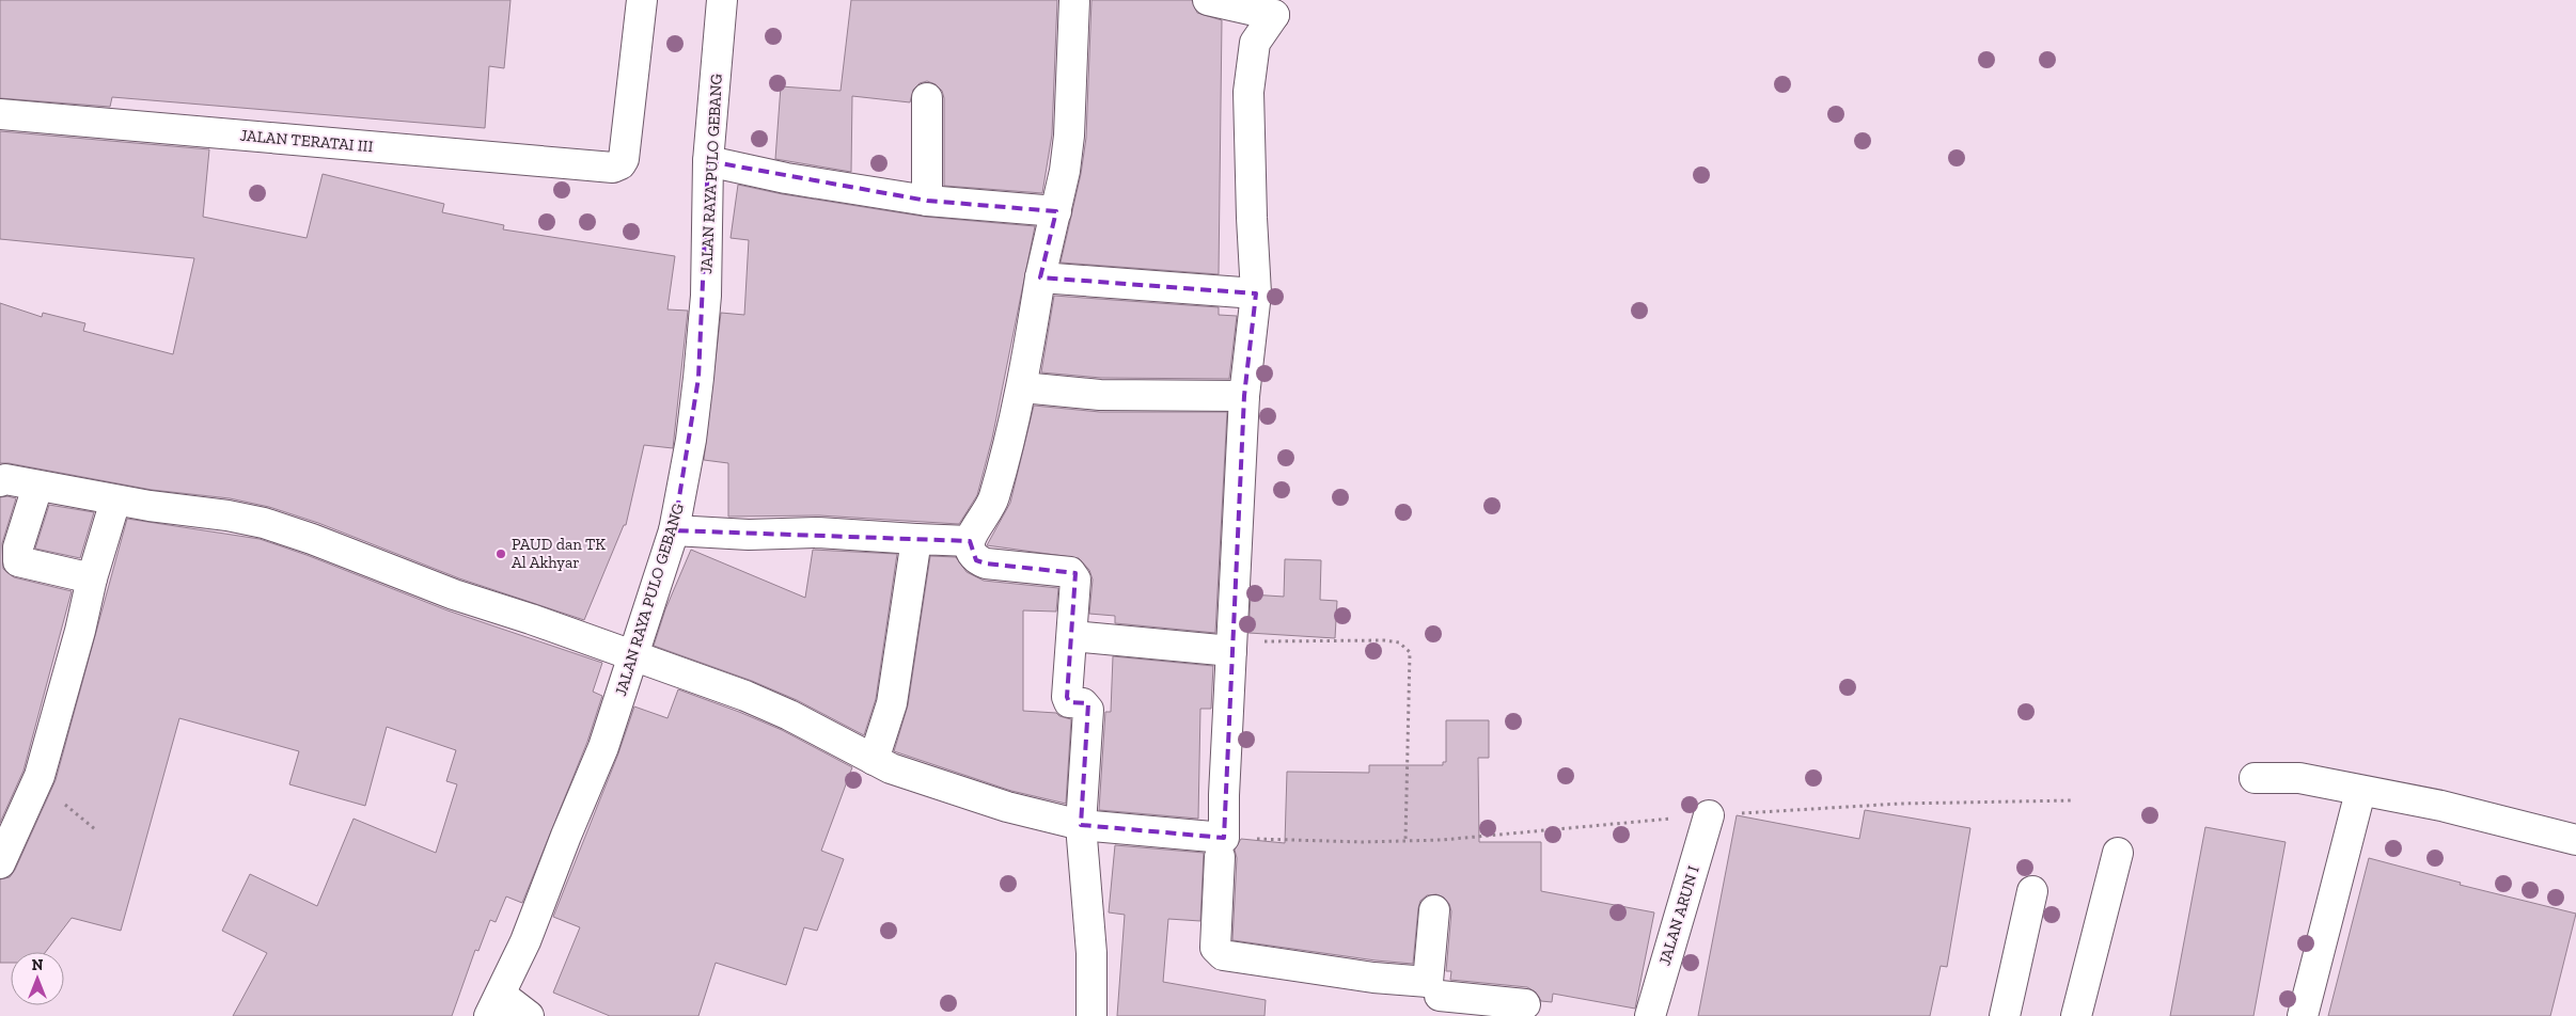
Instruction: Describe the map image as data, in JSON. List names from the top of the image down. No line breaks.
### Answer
{"streets":{"street":["JALAN TERATAI III","JALAN RAYA PULO GEBANG","JALAN ARUN I"]},"places":["PAUD dan TK Al Akhyar"],"north":"top"}
